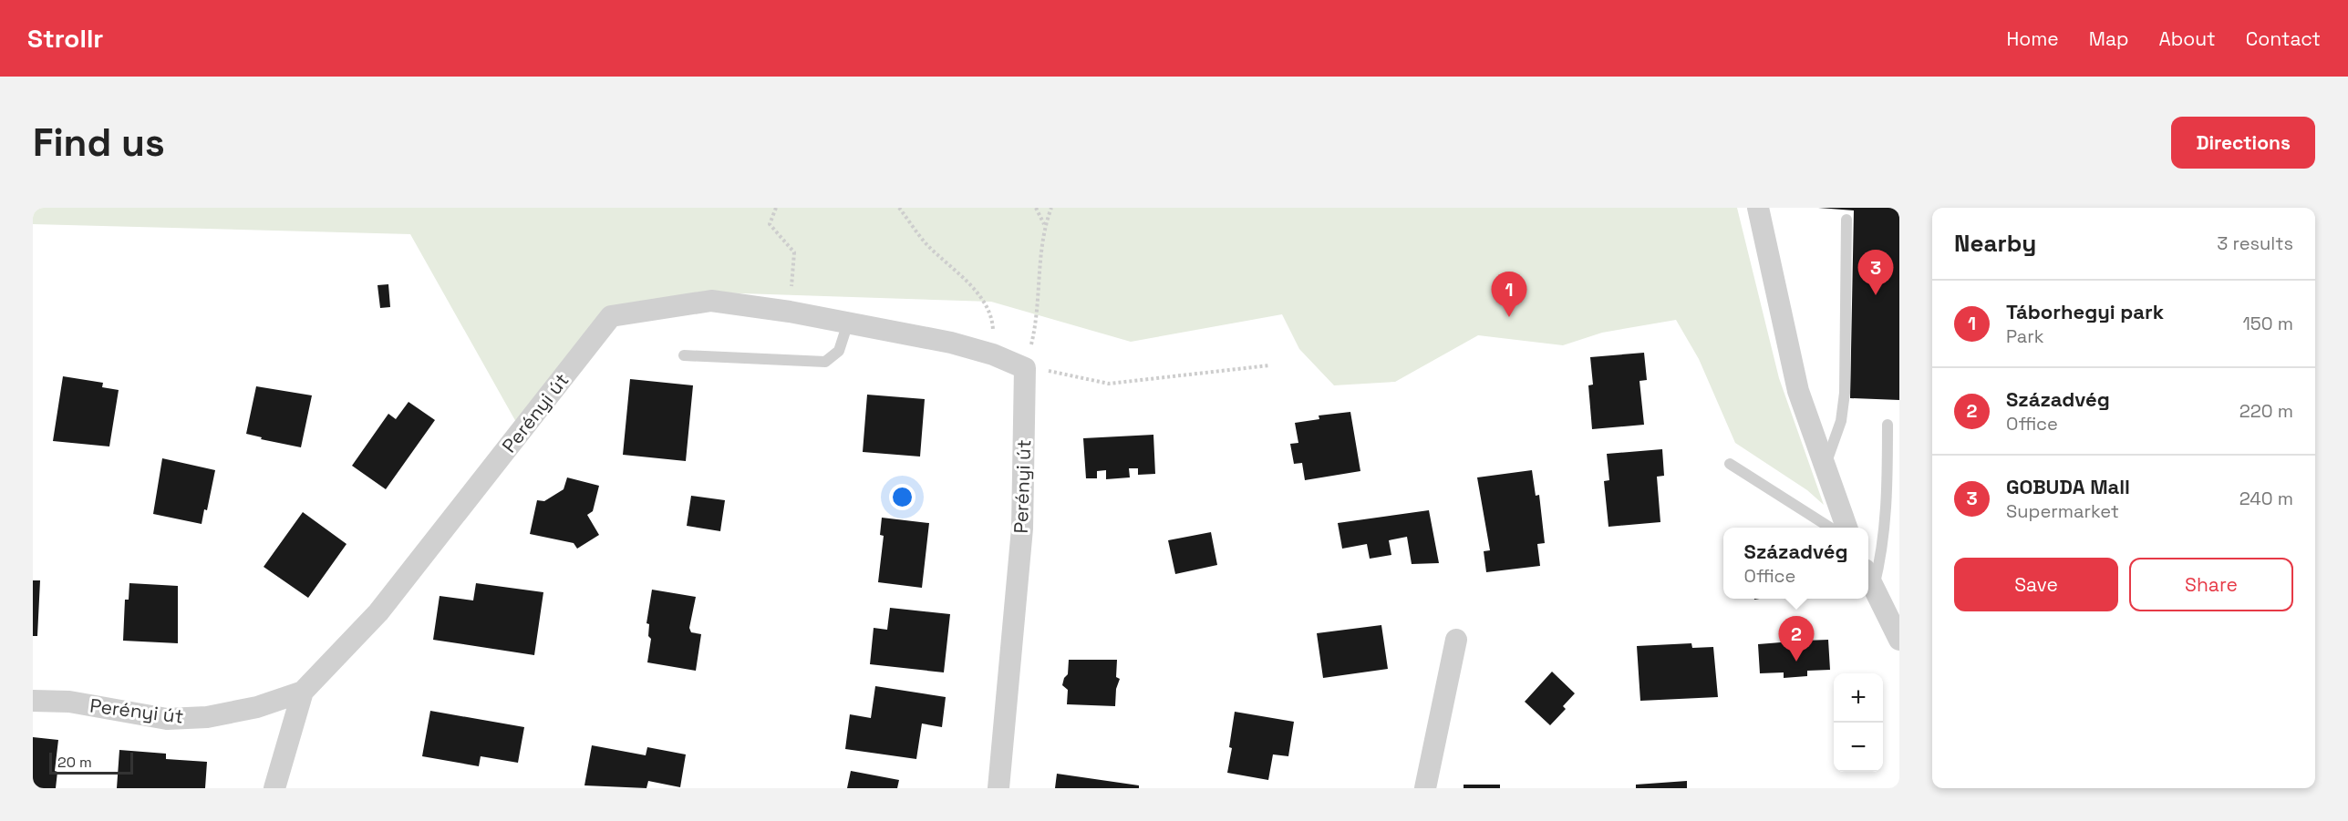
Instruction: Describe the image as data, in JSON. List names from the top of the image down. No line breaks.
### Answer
{"streets":{"street":["Perényi út"]},"scale_bar":"20 m","page":{"header":"Strollr","nav":["Home","Map","About","Contact"],"buttons":["Directions",["Save","Share"]],"title":"Find us","heading":["Nearby","3 results"],"pins":["3","1","2"],"list":[{"mark":"1","name":"Táborhegyi park","note":"Park","value":"150 m"},{"mark":"2","name":"Századvég","note":"Office","value":"220 m"},{"mark":"3","name":"GOBUDA Mall","note":"Supermarket","value":"240 m"}],"popup":["Századvég","Office"],"map_buttons":["+","−"],"scale":"20 m"}}
